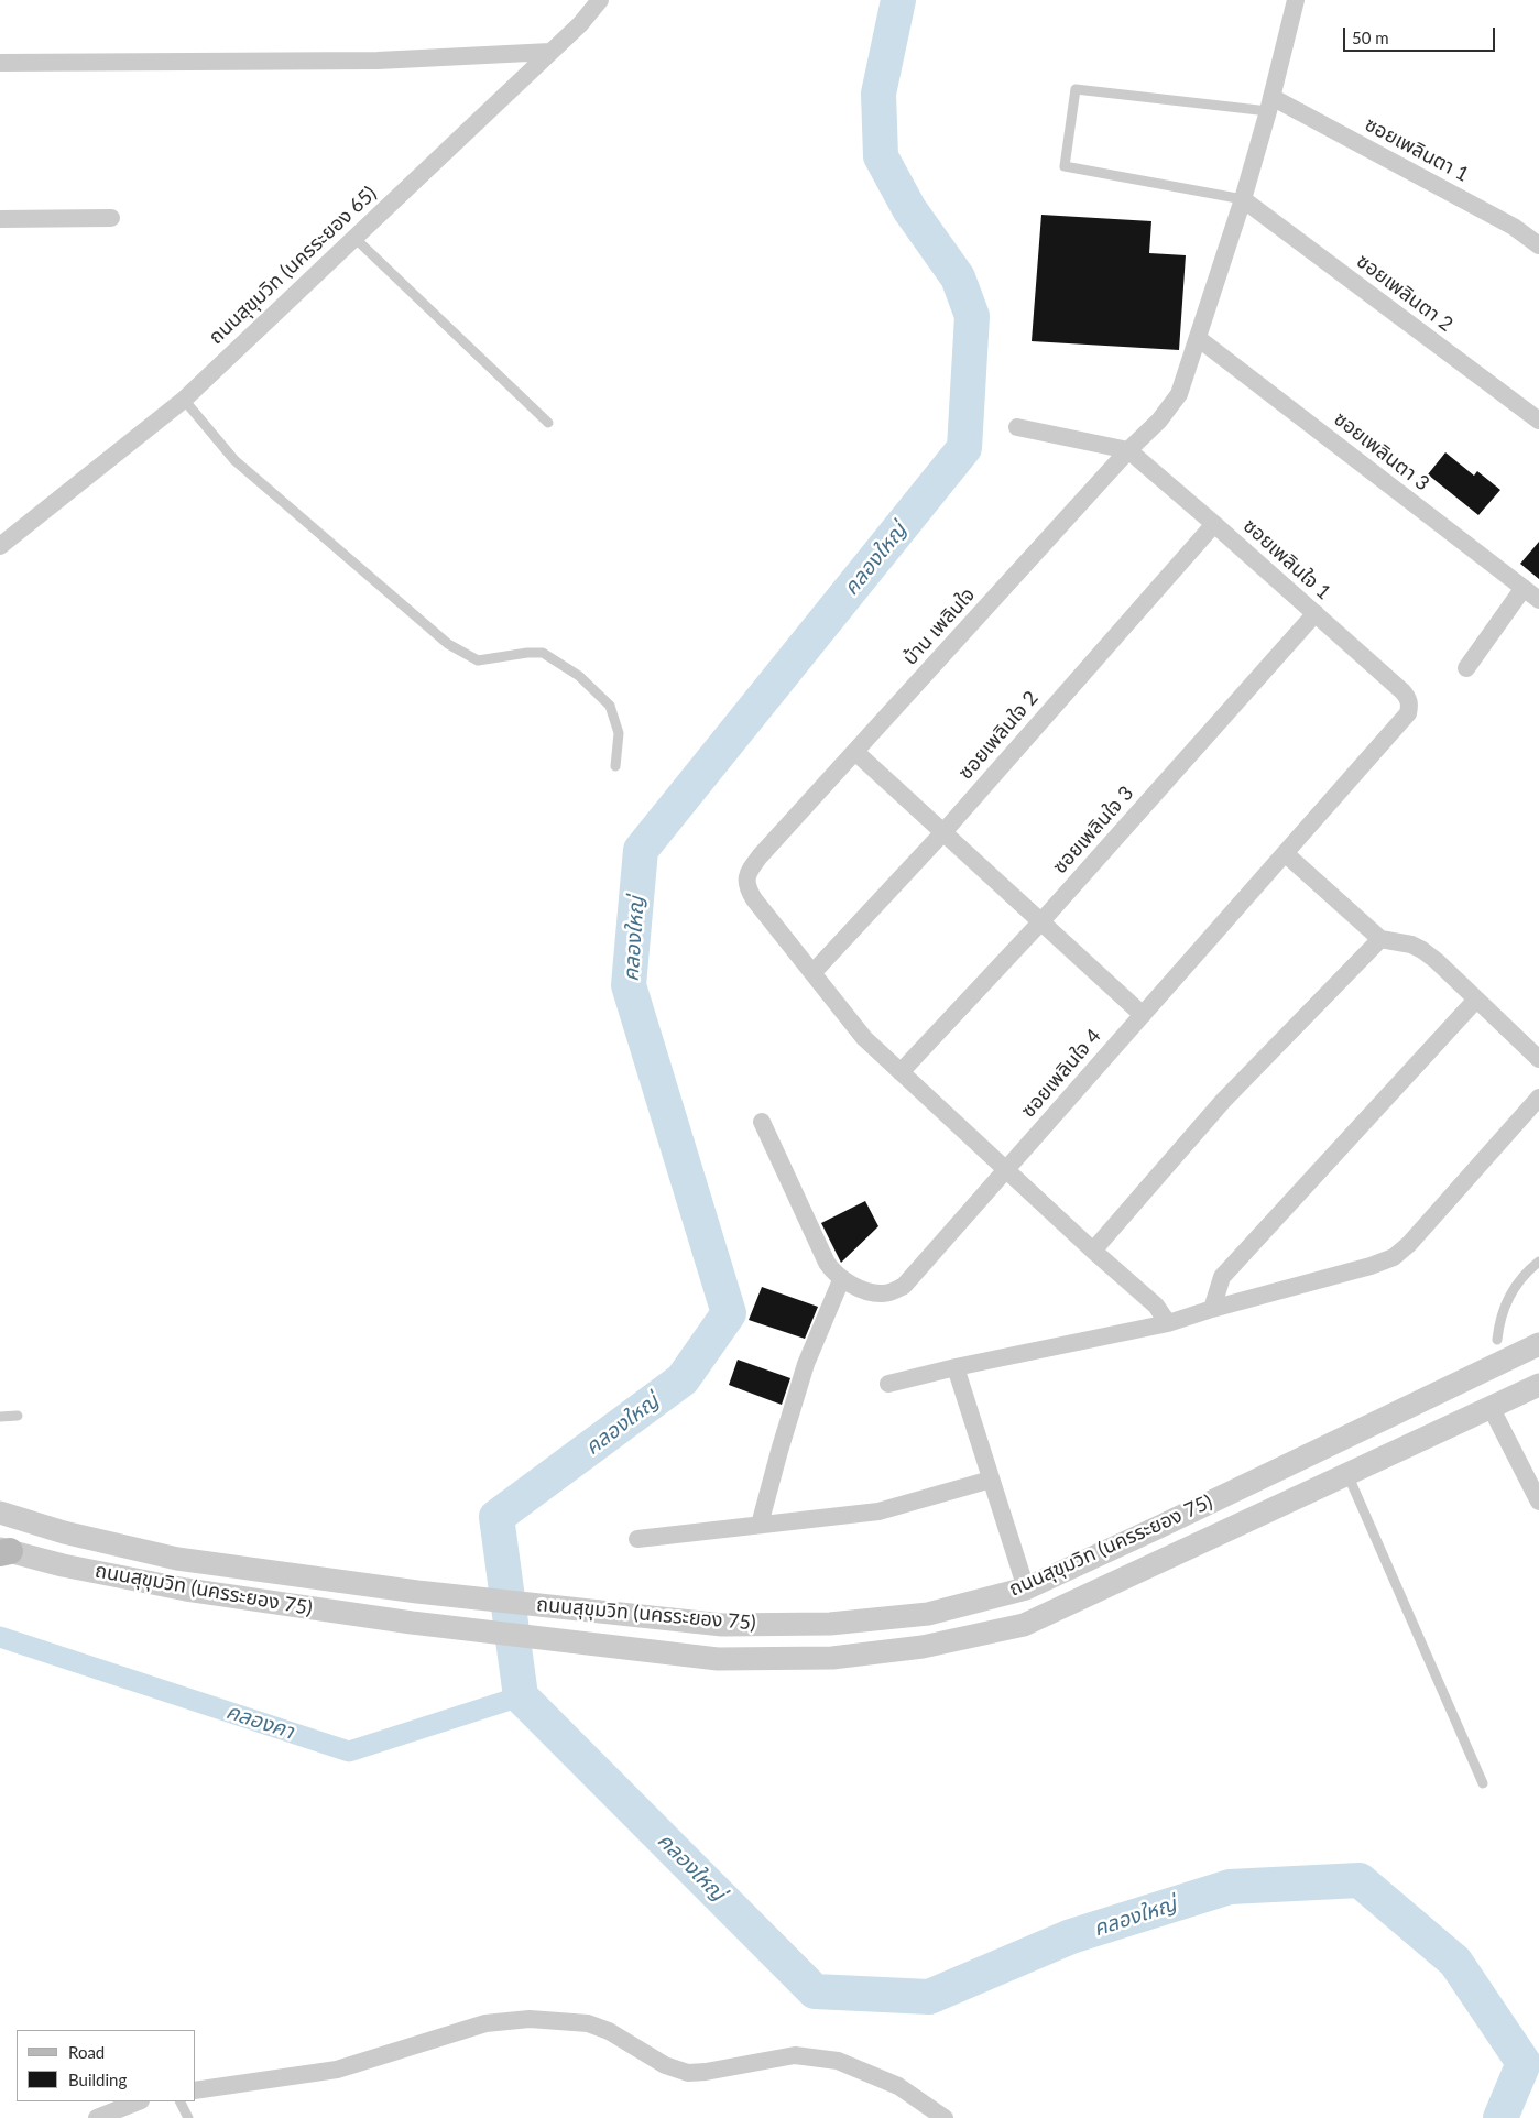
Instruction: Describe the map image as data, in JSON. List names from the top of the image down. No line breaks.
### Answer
{"streets":{"street":["ซอยเพลินตา 1","ถนนสุขุมวิท (นครระยอง 65)","ซอยเพลินตา 2","ซอยเพลินตา 3","ซอยเพลินใจ 1","บ้าน เพลินใจ","ซอยเพลินใจ 2","ซอยเพลินใจ 3","ซอยเพลินใจ 4","ถนนสุขุมวิท (นครระยอง 75)"]},"crossings":[["ซอยเพลินตา 1","บ้าน เพลินใจ"],["ซอยเพลินตา 2","บ้าน เพลินใจ"],["ซอยเพลินตา 3","บ้าน เพลินใจ"],["ซอยเพลินใจ 1","บ้าน เพลินใจ"],["ซอยเพลินใจ 1","ซอยเพลินใจ 2"],["ซอยเพลินใจ 1","ซอยเพลินใจ 3"],["ซอยเพลินใจ 1","ซอยเพลินใจ 4"],["บ้าน เพลินใจ","ซอยเพลินใจ 2"]],"water":["คลองใหญ่","คลองคา"],"legend":["Road","Building"],"scale_bar":"50 m"}
